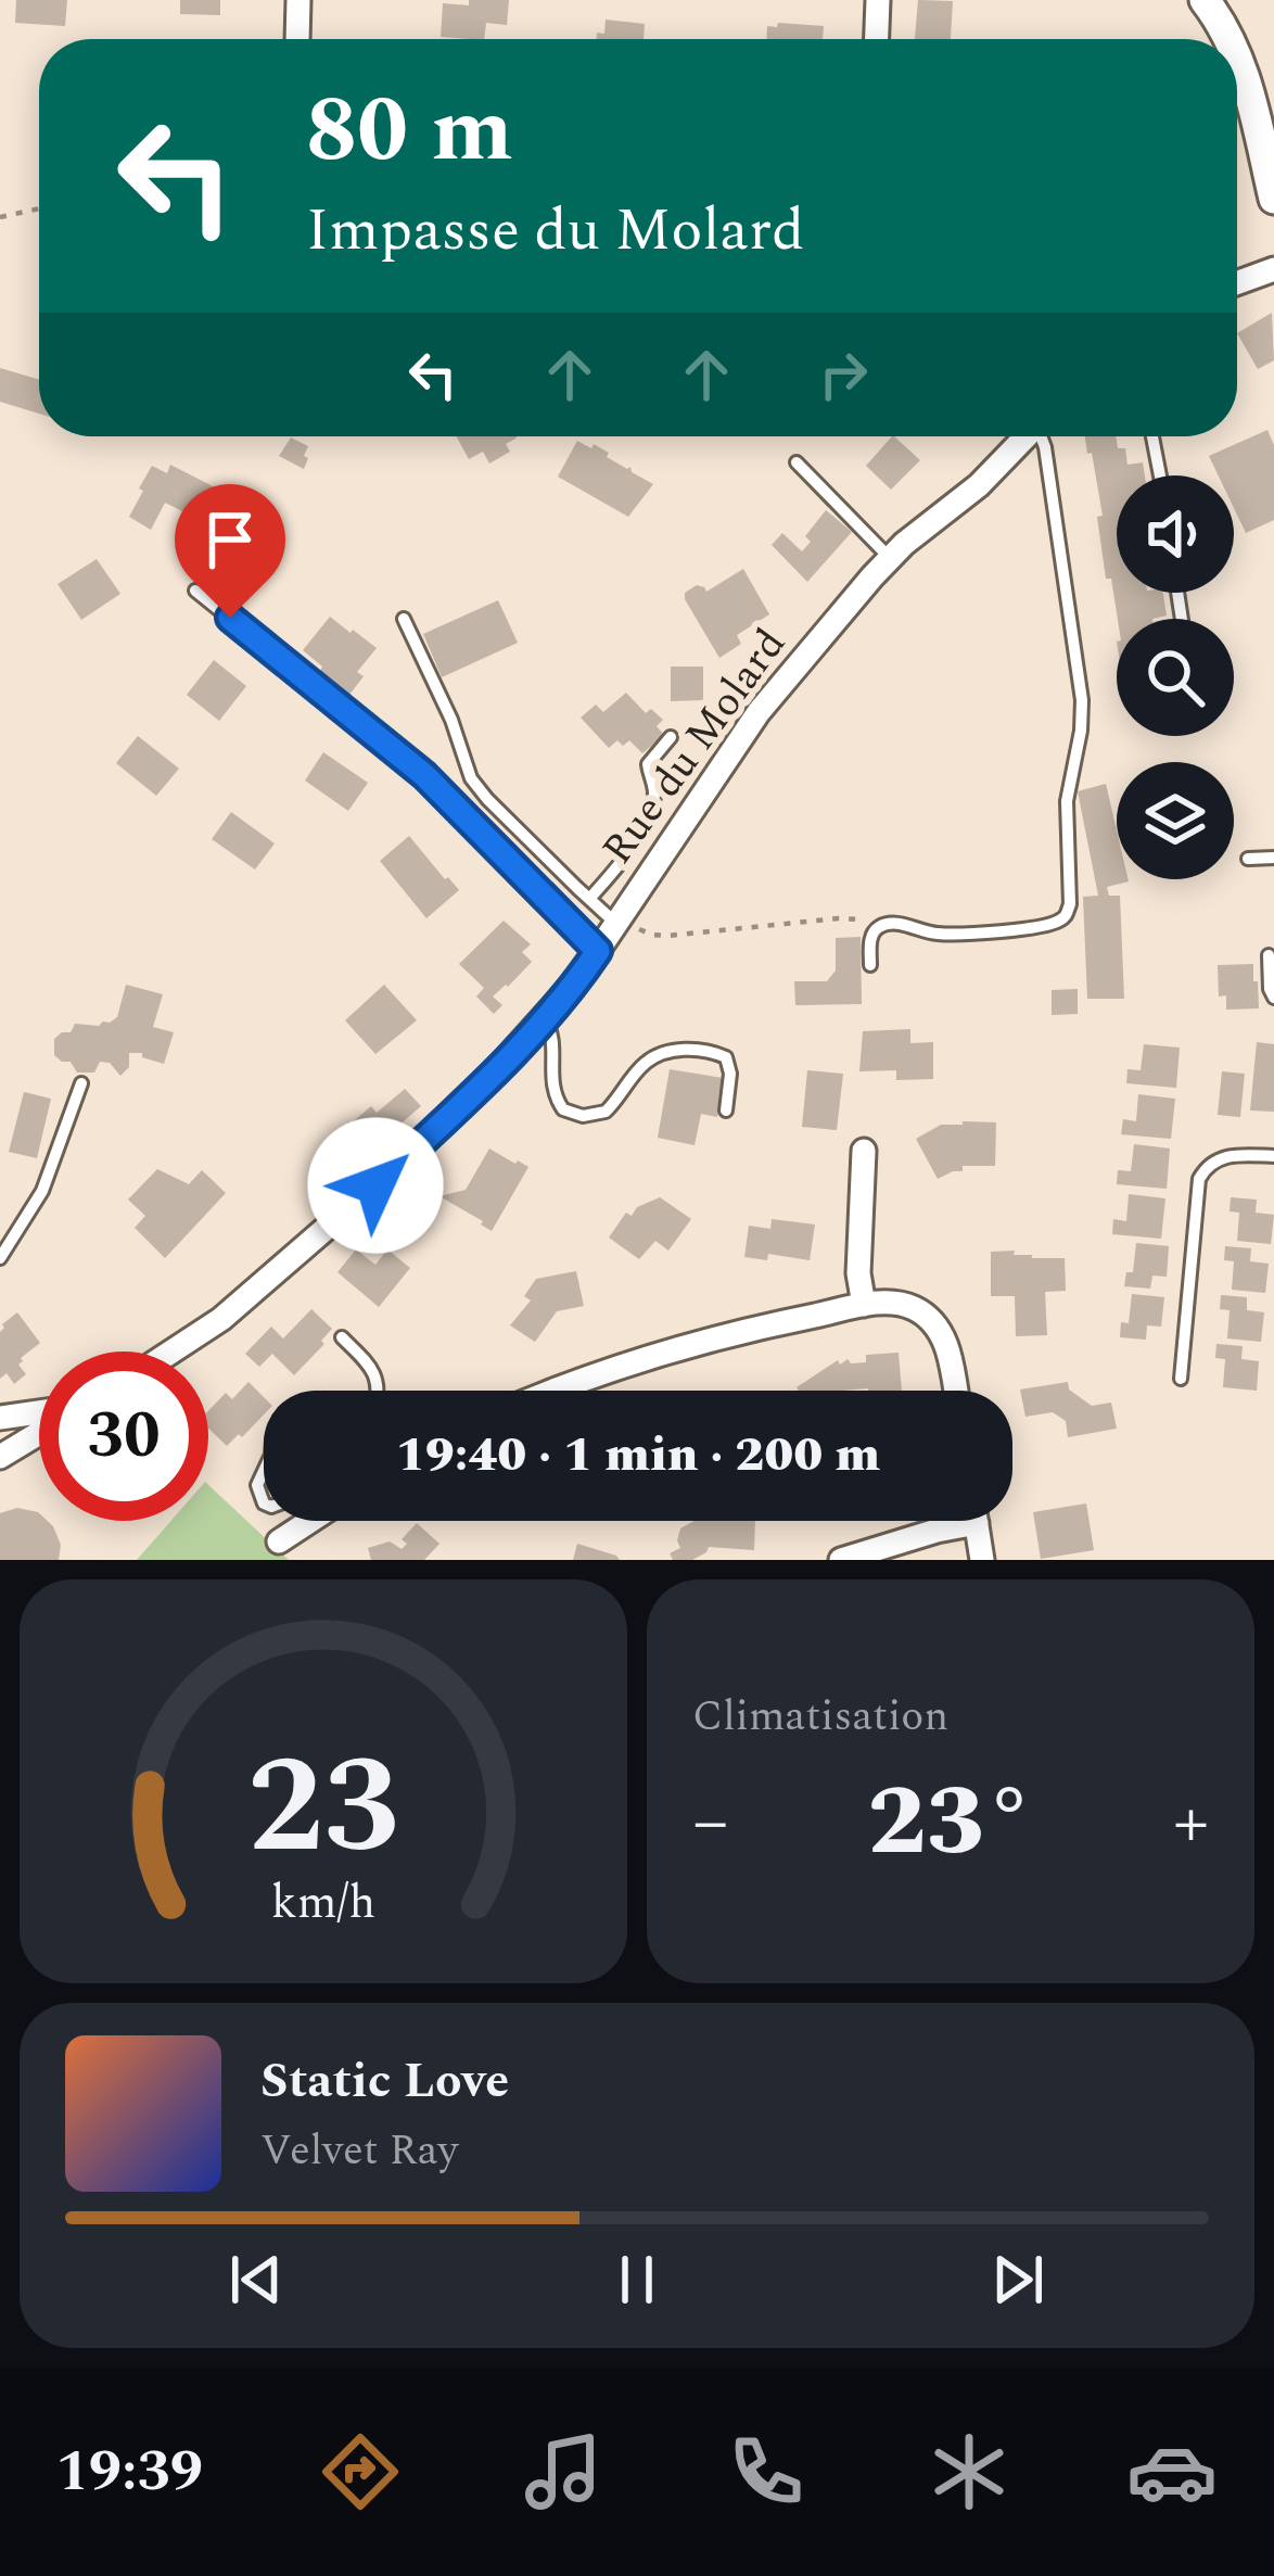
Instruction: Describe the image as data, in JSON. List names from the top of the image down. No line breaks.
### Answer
{"streets":{"street":["Rue du Molard"]},"page":{"turn":["80 m","Impasse du Molard"],"limit":"30","trip":"19:40 · 1 min · 200 m","tile":"Climatisation","heat":["−","23°","+"],"song":["Static Love","Velvet Ray"],"tabs":"19:39","gauge":["23","km/h"]}}
